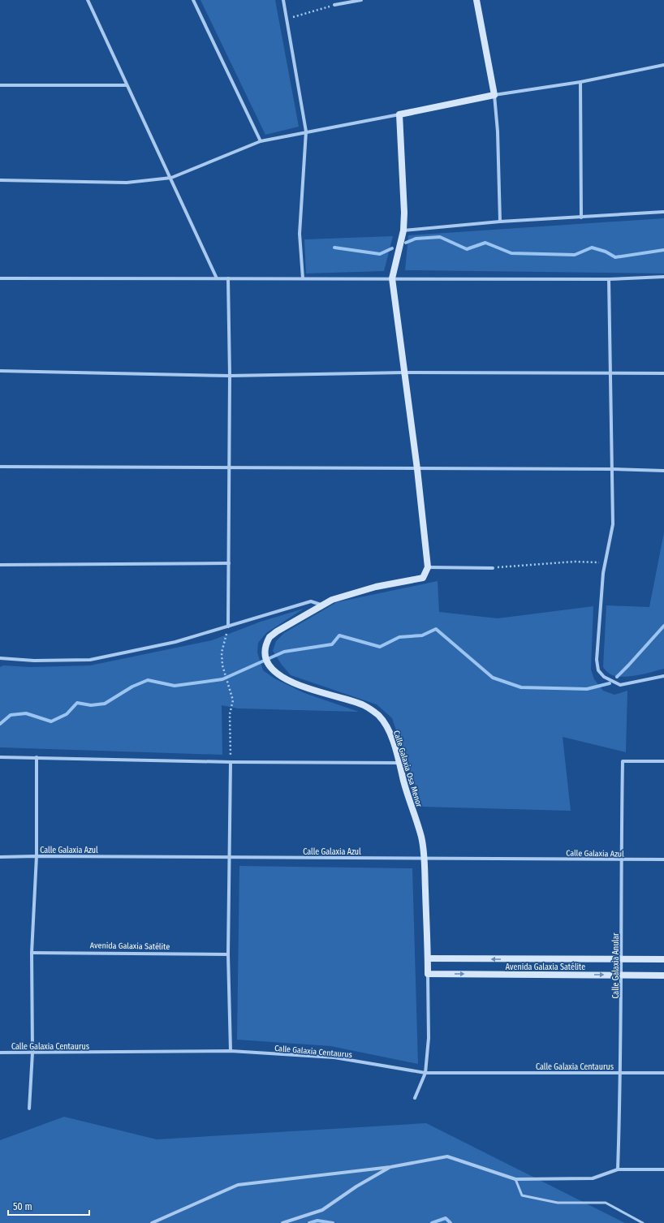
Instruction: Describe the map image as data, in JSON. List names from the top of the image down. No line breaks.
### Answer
{"streets":{"street":["Calle Galaxia Osa Menor","Calle Galaxia Azul","Avenida Galaxia Satélite","Calle Galaxia Anular","Calle Galaxia Centaurus"]},"crossings":[["Calle Galaxia Osa Menor","Calle Galaxia Azul"],["Calle Galaxia Osa Menor","Avenida Galaxia Satélite"],["Calle Galaxia Osa Menor","Calle Galaxia Centaurus"],["Calle Galaxia Azul","Calle Galaxia Anular"],["Avenida Galaxia Satélite","Calle Galaxia Anular"],["Calle Galaxia Anular","Calle Galaxia Centaurus"]],"scale_bar":"50 m"}
